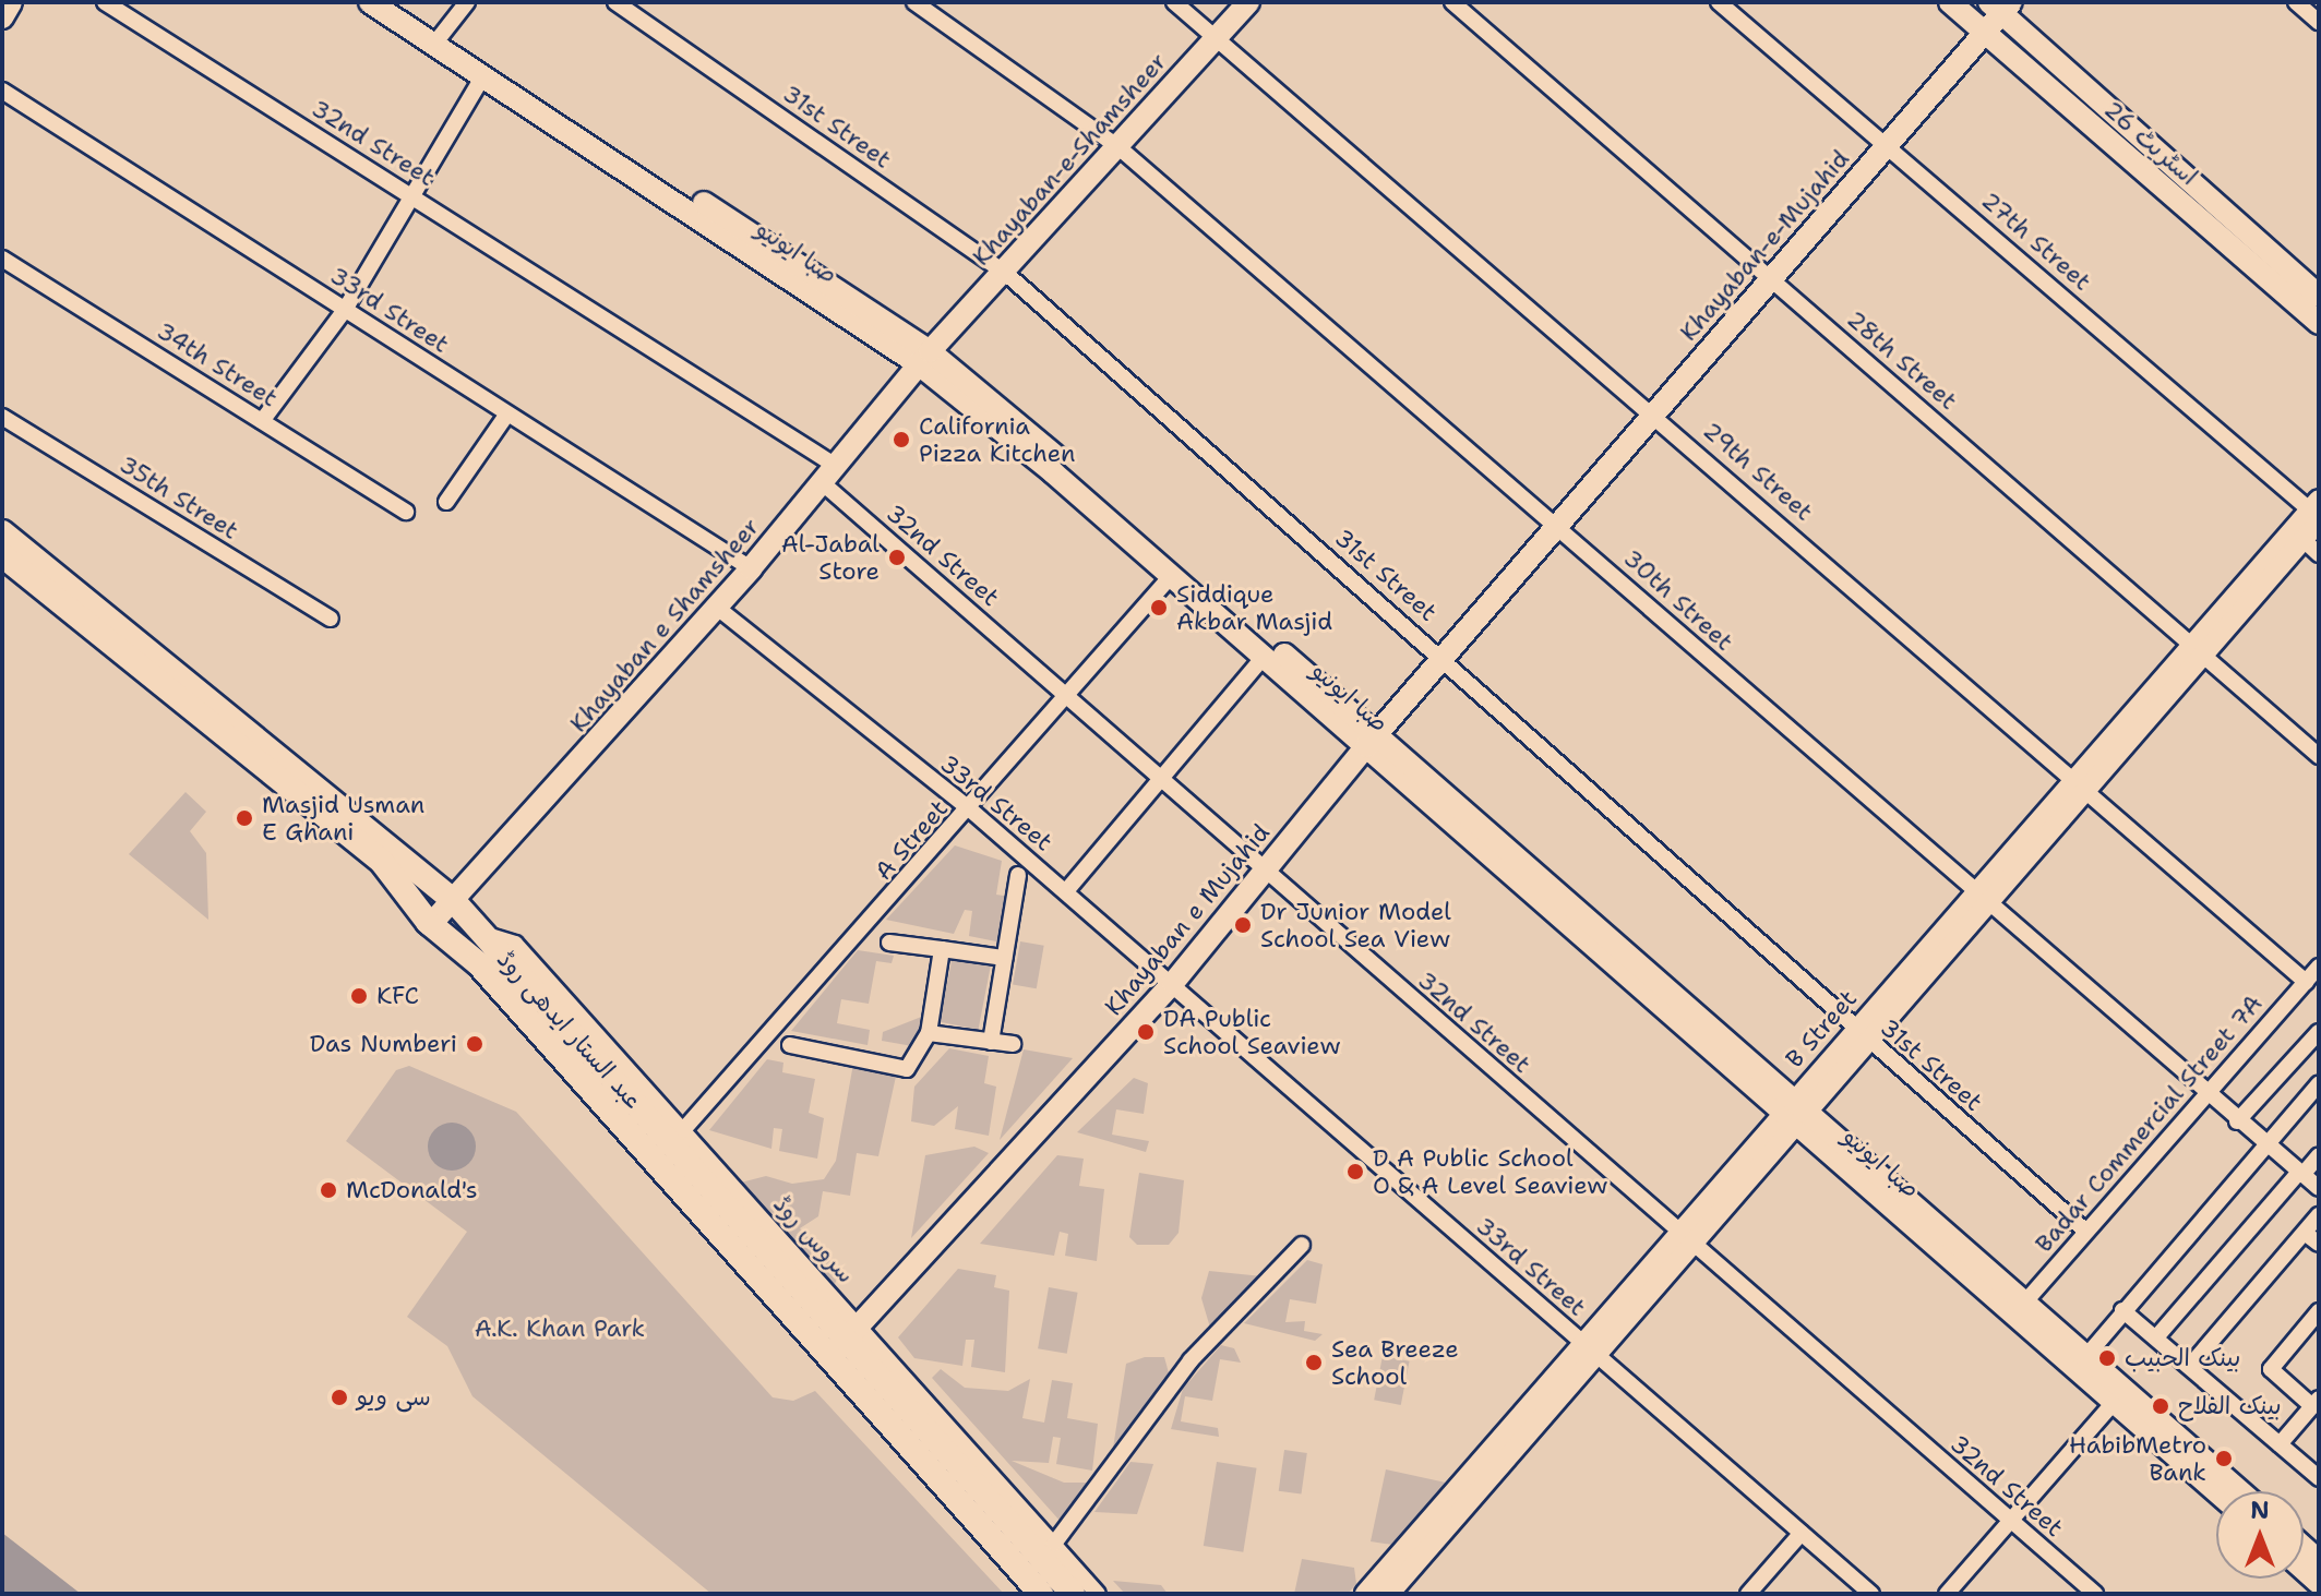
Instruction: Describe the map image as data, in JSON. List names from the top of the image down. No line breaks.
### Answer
{"streets":{"main road":["اسٹریٹ 26","Khayaban-e-Shamsheer","Khayaban-e-Mujahid","صبا ایونیو","Khayaban e Shamsheer","Khayaban e Mujahid","عبد الستار ایدھی روڈ"],"street":["31st Street","32nd Street","27th Street","33rd Street","28th Street","34th Street","29th Street","35th Street","30th Street","A Street","B Street","Badar Commercial Street 7A","سروس روڈ"]},"crossings":[["31st Street","Khayaban-e-Shamsheer"],["31st Street","Khayaban e Mujahid"],["31st Street","B Street"],["31st Street","Badar Commercial Street 7A"],["32nd Street","Khayaban e Shamsheer"],["32nd Street","A Street"],["32nd Street","Khayaban e Mujahid"],["32nd Street","B Street"],["اسٹریٹ 26","Khayaban-e-Mujahid"],["Khayaban-e-Shamsheer","صبا ایونیو"],["Khayaban-e-Shamsheer","29th Street"],["Khayaban-e-Shamsheer","30th Street"],["Khayaban-e-Shamsheer","Khayaban e Shamsheer"],["27th Street","Khayaban-e-Mujahid"],["27th Street","B Street"],["Khayaban-e-Mujahid","28th Street"],["Khayaban-e-Mujahid","29th Street"],["Khayaban-e-Mujahid","30th Street"],["Khayaban-e-Mujahid","Khayaban e Mujahid"],["صبا ایونیو","Khayaban e Shamsheer"],["صبا ایونیو","A Street"],["صبا ایونیو","Khayaban e Mujahid"],["صبا ایونیو","B Street"],["صبا ایونیو","Badar Commercial Street 7A"],["33rd Street","Khayaban e Shamsheer"],["33rd Street","A Street"],["33rd Street","Khayaban e Mujahid"],["33rd Street","B Street"],["28th Street","B Street"],["29th Street","B Street"],["29th Street","Badar Commercial Street 7A"],["30th Street","Khayaban e Mujahid"],["30th Street","B Street"],["30th Street","Badar Commercial Street 7A"],["Khayaban e Shamsheer","عبد الستار ایدھی روڈ"],["A Street","سروس روڈ"],["Khayaban e Mujahid","عبد الستار ایدھی روڈ"],["Khayaban e Mujahid","سروس روڈ"],["عبد الستار ایدھی روڈ","سروس روڈ"]],"parks":["A.K. Khan Park"],"places":["California Pizza Kitchen","Al-Jabal Store","Siddique Akbar Masjid","Masjid Usman E Ghani","Dr Junior Model School Sea View","KFC","DA Public School Seaview","Das Numberi","D A Public School O & A Level Seaview","McDonald's","بينک الحبيب","Sea Breeze School","سی ویو","بینک الفلاح","HabibMetro Bank"],"north":"top"}
